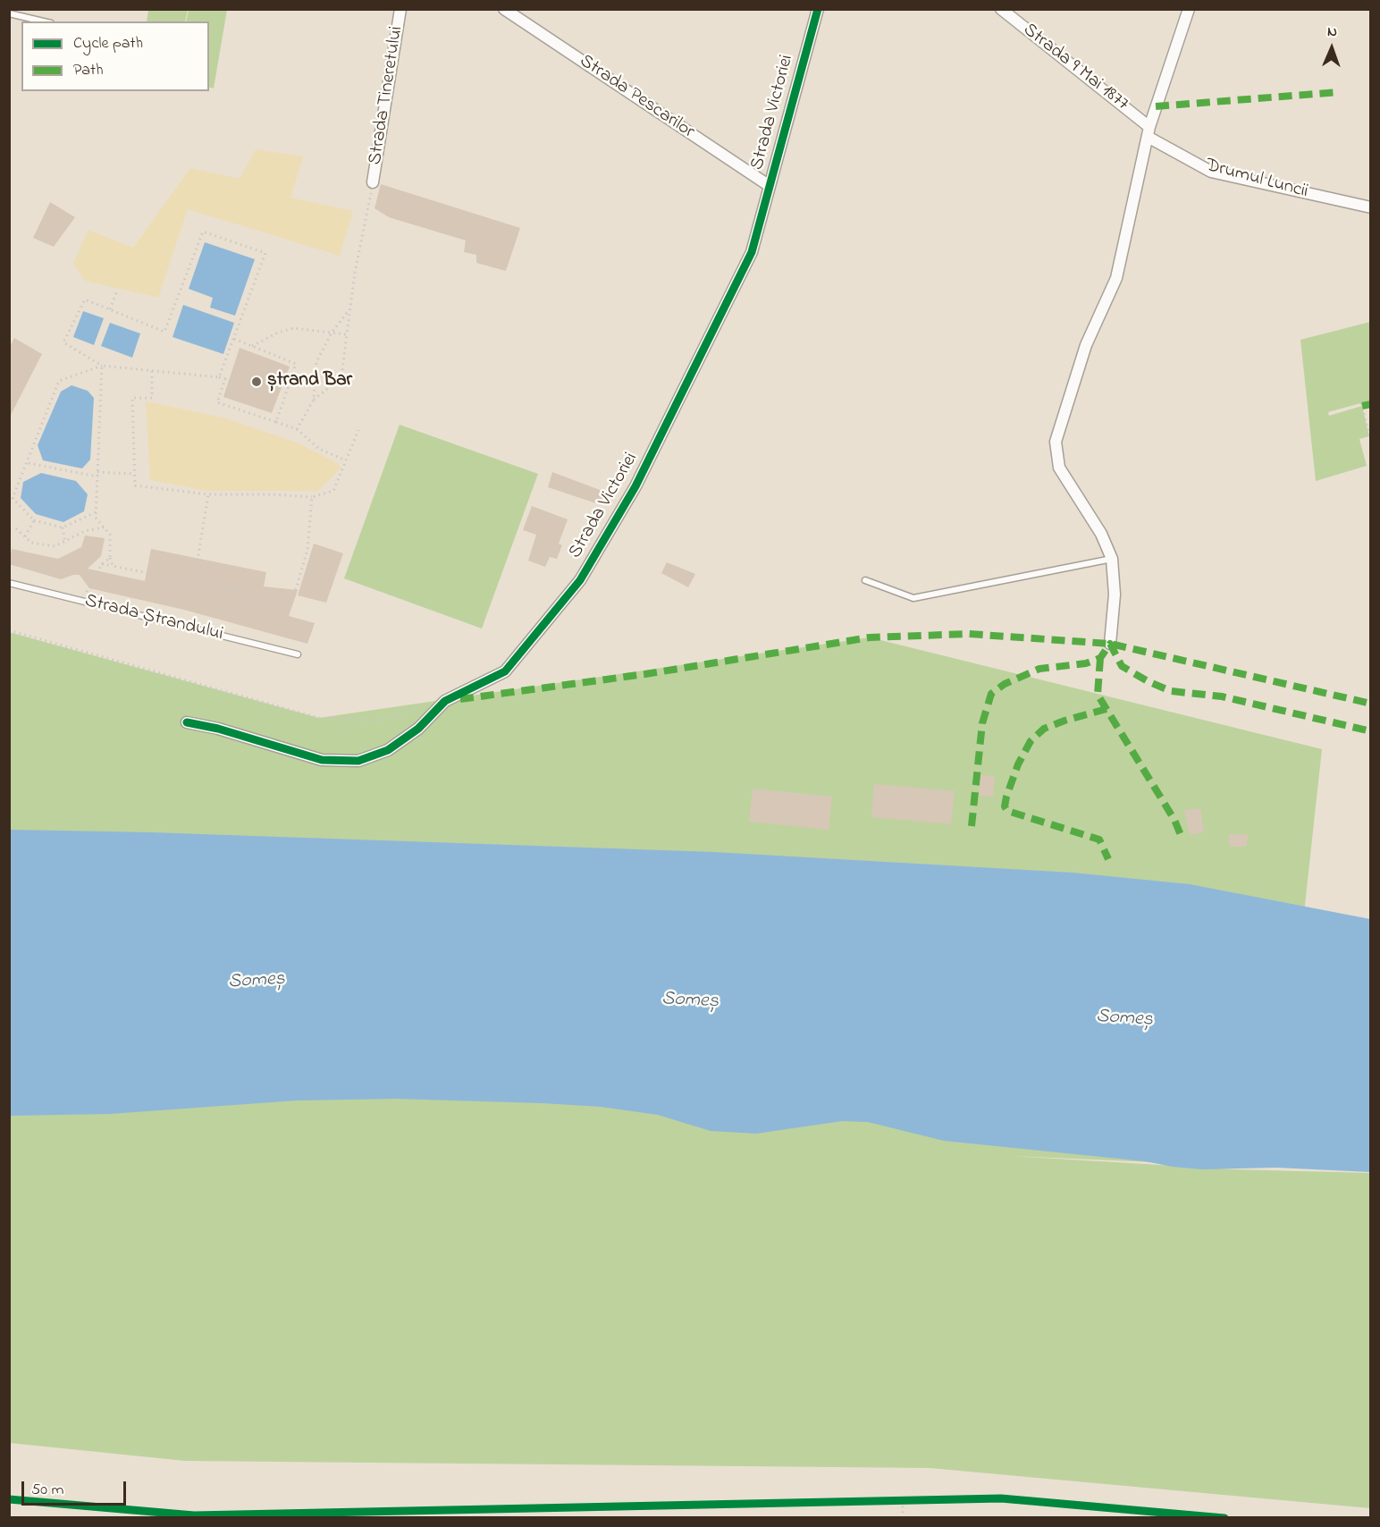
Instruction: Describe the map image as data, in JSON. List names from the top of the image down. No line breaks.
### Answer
{"streets":{"street":["Strada 9 Mai 1877","Strada Tineretului","Strada Pescarilor","Strada Victoriei","Drumul Luncii"],"lane":["Strada Ștrandului"]},"crossings":[["Strada 9 Mai 1877","Drumul Luncii"],["Strada Pescarilor","Strada Victoriei"]],"water":["Someș"],"places":["ștrand Bar"],"legend":["Cycle path","Path"],"scale_bar":"50 m","north":"top"}
